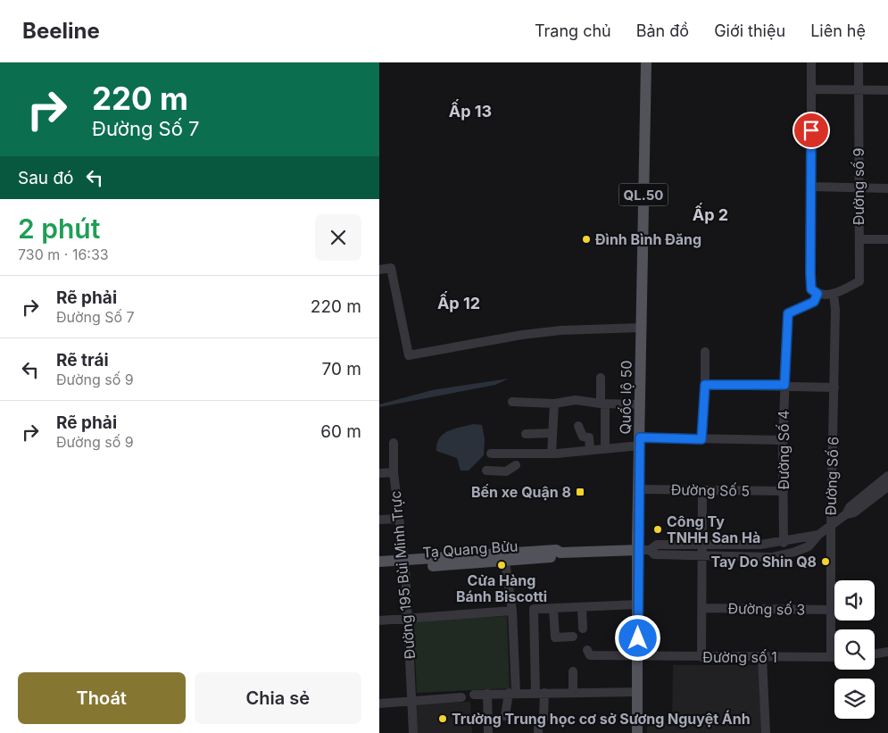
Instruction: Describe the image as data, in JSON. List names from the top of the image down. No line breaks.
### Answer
{"streets":{"main road":["QL.50","Quốc lộ 50","Tạ Quang Bửu"],"street":["Đường số 9","Đường Số 4","Đường Số 6","Đường Số 5","Đường 195 Bùi Minh Trực","Đường số 3","Đường số 1"]},"crossings":[["Đường số 9","Đường Số 6"],["Quốc lộ 50","Đường Số 5"],["Quốc lộ 50","Tạ Quang Bửu"],["Quốc lộ 50","Đường số 1"],["Đường Số 4","Đường Số 5"],["Đường Số 4","Tạ Quang Bửu"],["Đường Số 6","Tạ Quang Bửu"],["Đường Số 6","Đường số 3"],["Đường Số 6","Đường số 1"],["Tạ Quang Bửu","Đường 195 Bùi Minh Trực"]],"districts":["Ấp 13","Ấp 2","Ấp 12"],"places":{"other":["Đình Bình Đăng","Công Ty TNHH San Hà","Tay Do Shin Q8","Cửa Hàng Bánh Biscotti","Trường Trung học cơ sở Sương Nguyệt Ánh"],"transit":["Bến xe Quận 8"]},"page":{"header":"Beeline","nav":["Trang chủ","Bản đồ","Giới thiệu","Liên hệ"],"turn":["220 m","Đường Số 7"],"then":"Sau đó","heading":["2 phút","730 m · 16:33"],"list":[{"name":"Rẽ phải","note":"Đường Số 7","value":"220 m"},{"name":"Rẽ trái","note":"Đường số 9","value":"70 m"},{"name":"Rẽ phải","note":"Đường số 9","value":"60 m"}],"buttons":["Thoát","Chia sẻ"]}}
